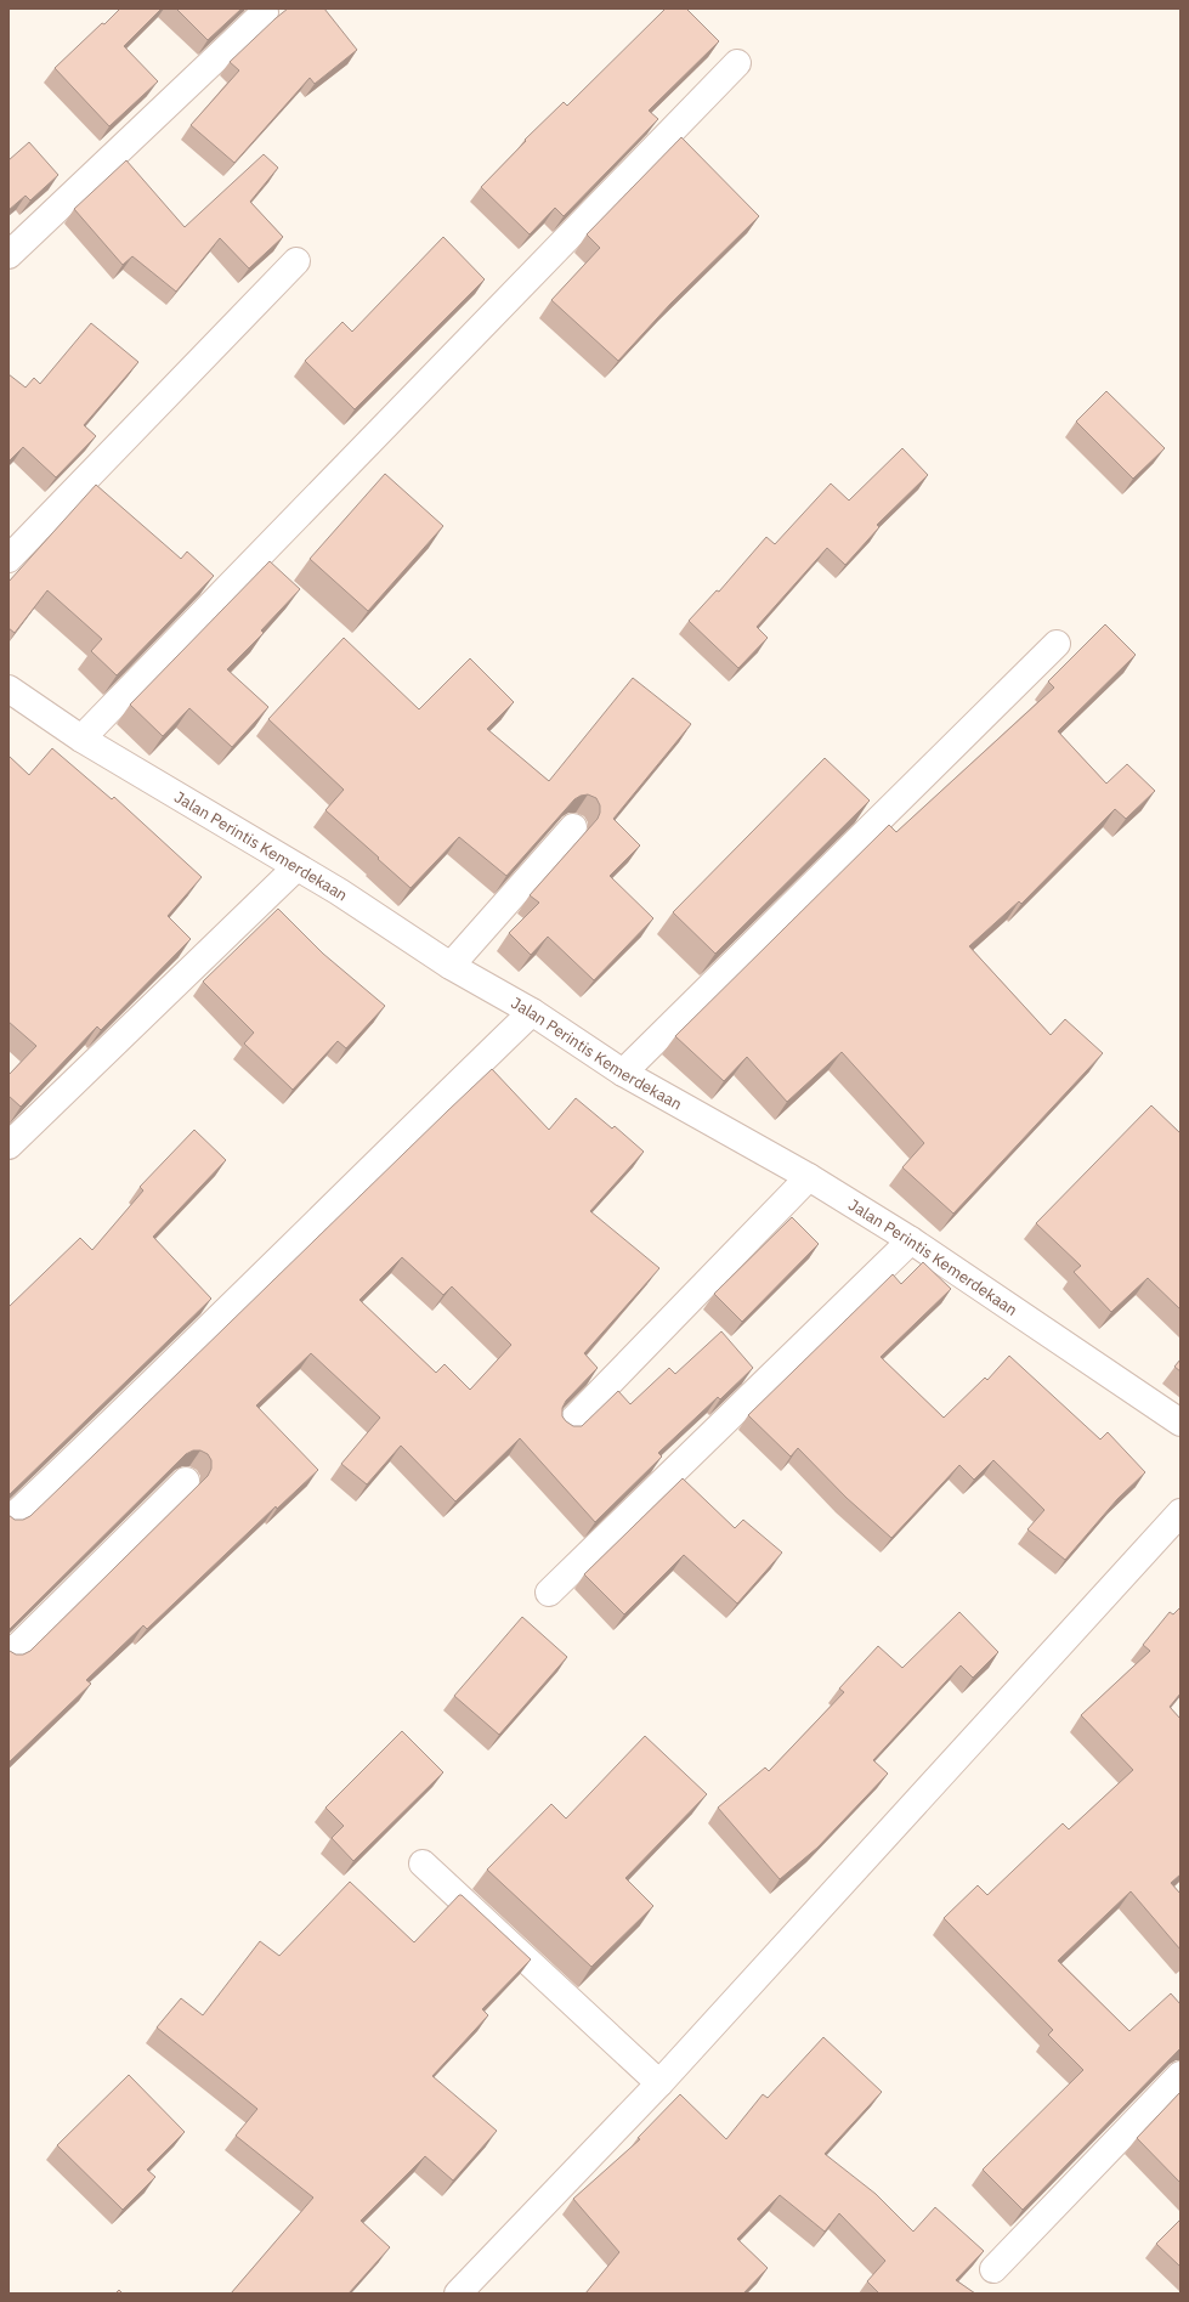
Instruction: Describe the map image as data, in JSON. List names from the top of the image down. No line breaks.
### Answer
{"streets":{"street":["Jalan Perintis Kemerdekaan"]}}
